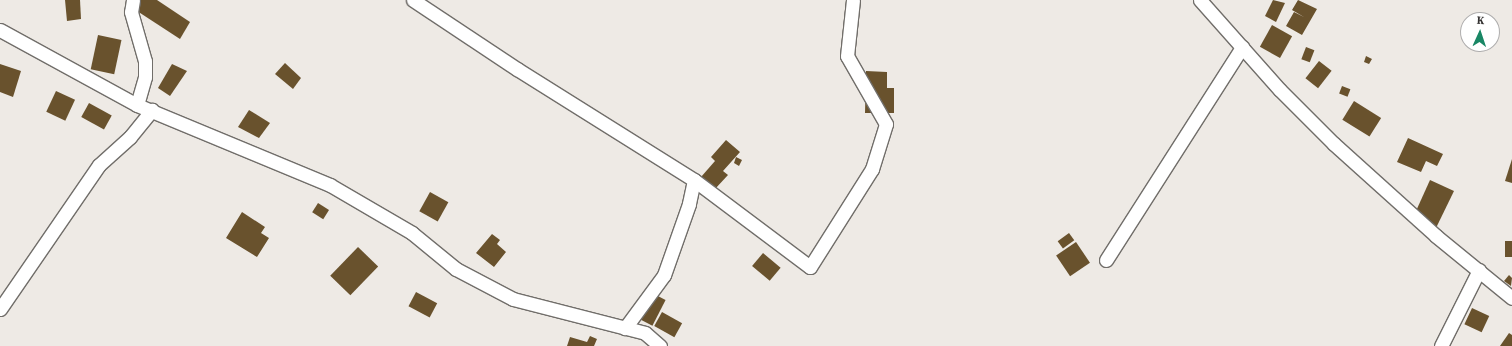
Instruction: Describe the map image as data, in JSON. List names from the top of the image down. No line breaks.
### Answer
{"north":"top"}
